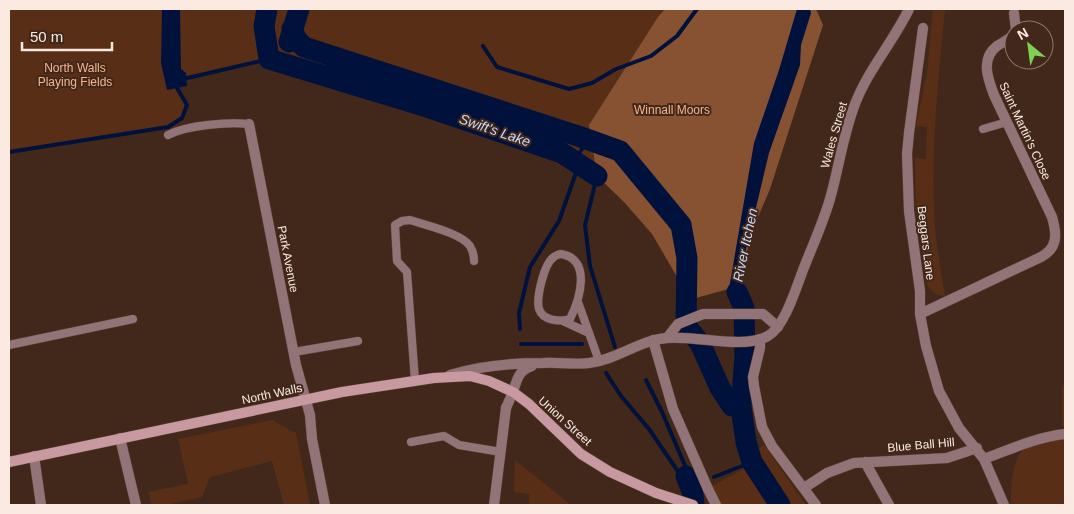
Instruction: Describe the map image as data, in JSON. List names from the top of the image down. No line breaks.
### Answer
{"streets":{"main road":["North Walls","Union Street"],"street":["Saint Martin's Close","Wales Street","Beggars Lane","Park Avenue","Blue Ball Hill"]},"crossings":[["Saint Martin's Close","Beggars Lane"],["Beggars Lane","Blue Ball Hill"],["Park Avenue","North Walls"],["North Walls","Union Street"]],"water":["Swift's Lake","River Itchen"],"parks":["North Walls Playing Fields","Winnall Moors"],"scale_bar":"50 m","north":"top left"}
